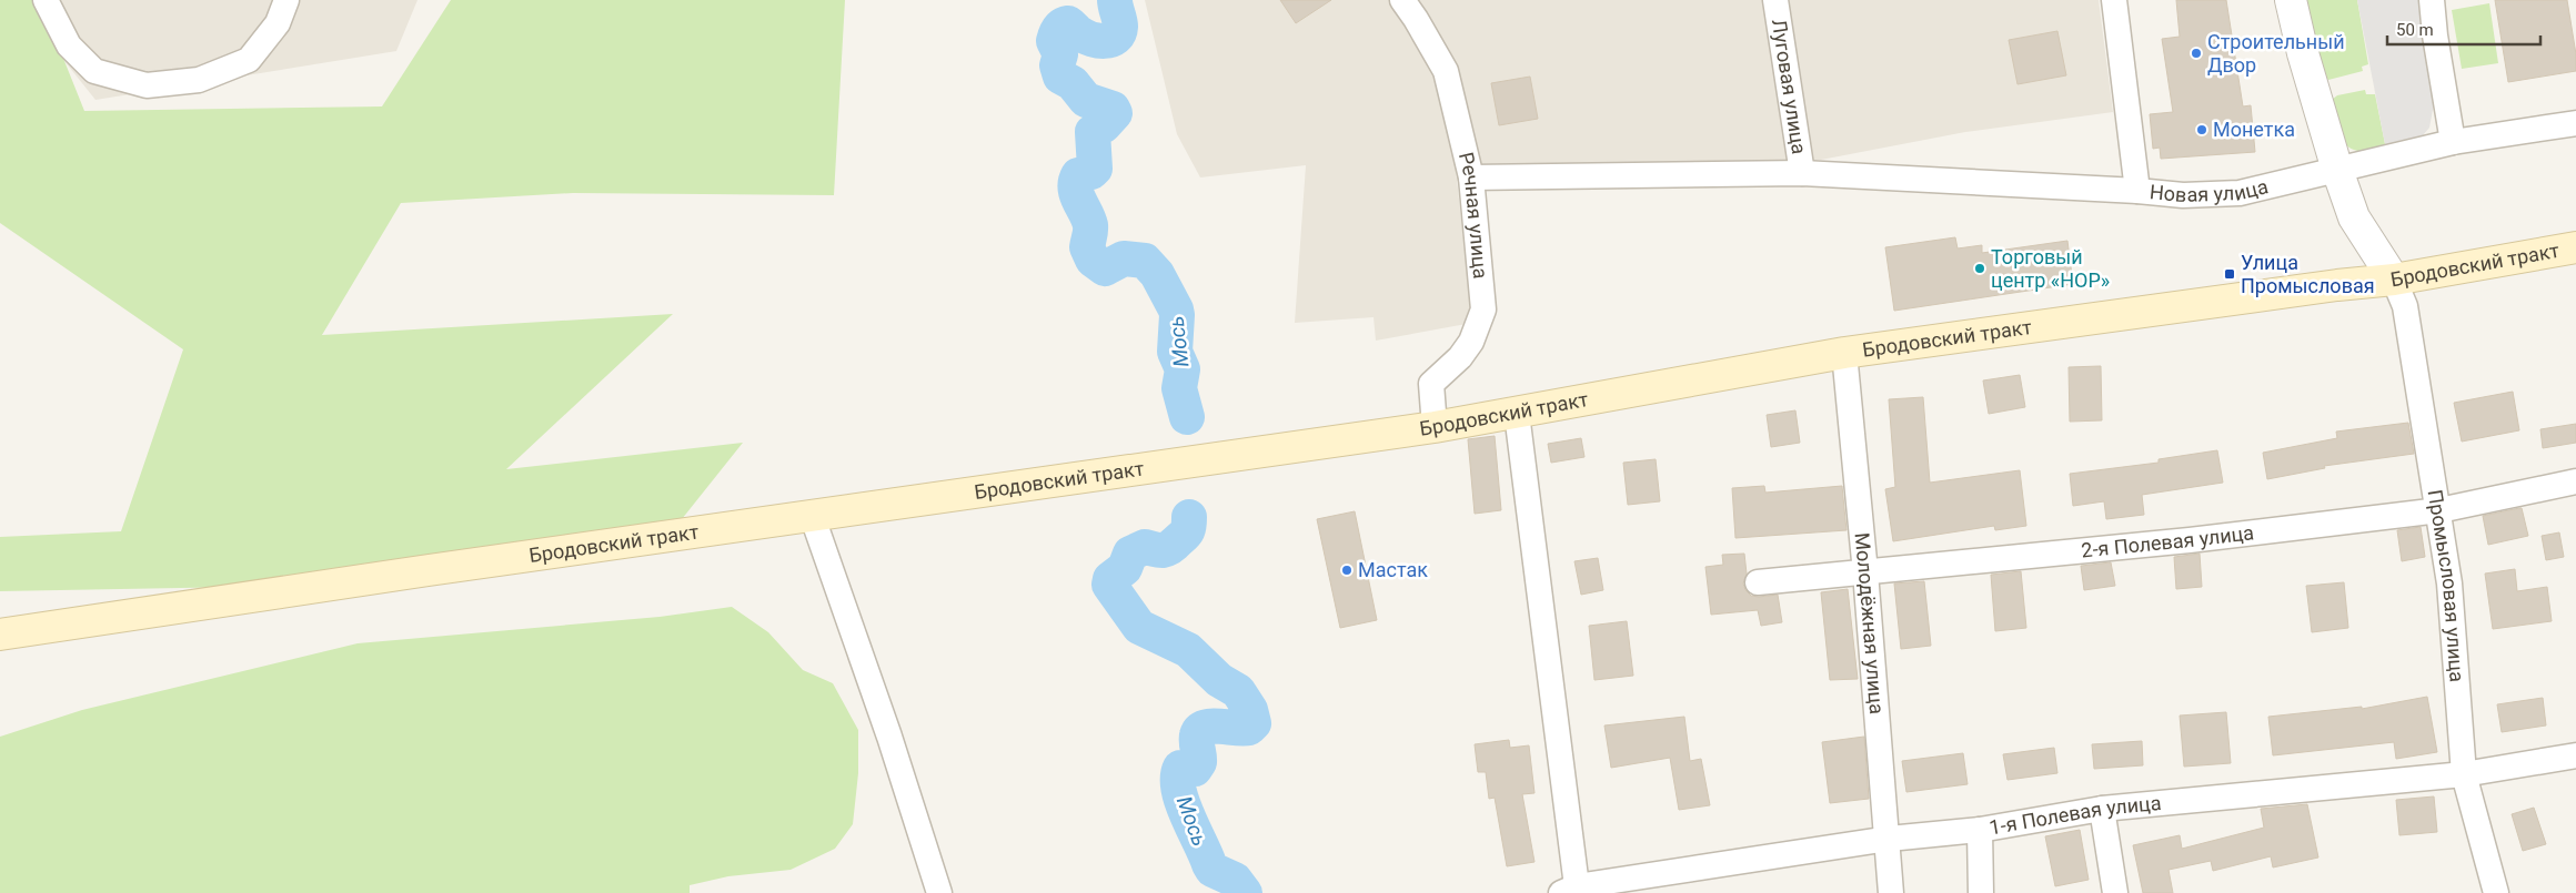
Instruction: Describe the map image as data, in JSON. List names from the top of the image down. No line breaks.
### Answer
{"streets":{"main road":["Бродовский тракт"],"street":["Луговая улица","Новая улица","Речная улица","2-я Полевая улица","Промысловая улица","Молодёжная улица","1-я Полевая улица"]},"crossings":[["Речная улица","Бродовский тракт"],["Бродовский тракт","Промысловая улица"],["Бродовский тракт","Молодёжная улица"],["2-я Полевая улица","Промысловая улица"],["2-я Полевая улица","Молодёжная улица"],["Промысловая улица","1-я Полевая улица"],["Молодёжная улица","1-я Полевая улица"]],"water":["Мось"],"places":{"other":["Строительный Двор","Монетка","Торговый центр «НОР»","Мастак"],"transit":["Улица Промысловая"]},"scale_bar":"50 m"}
